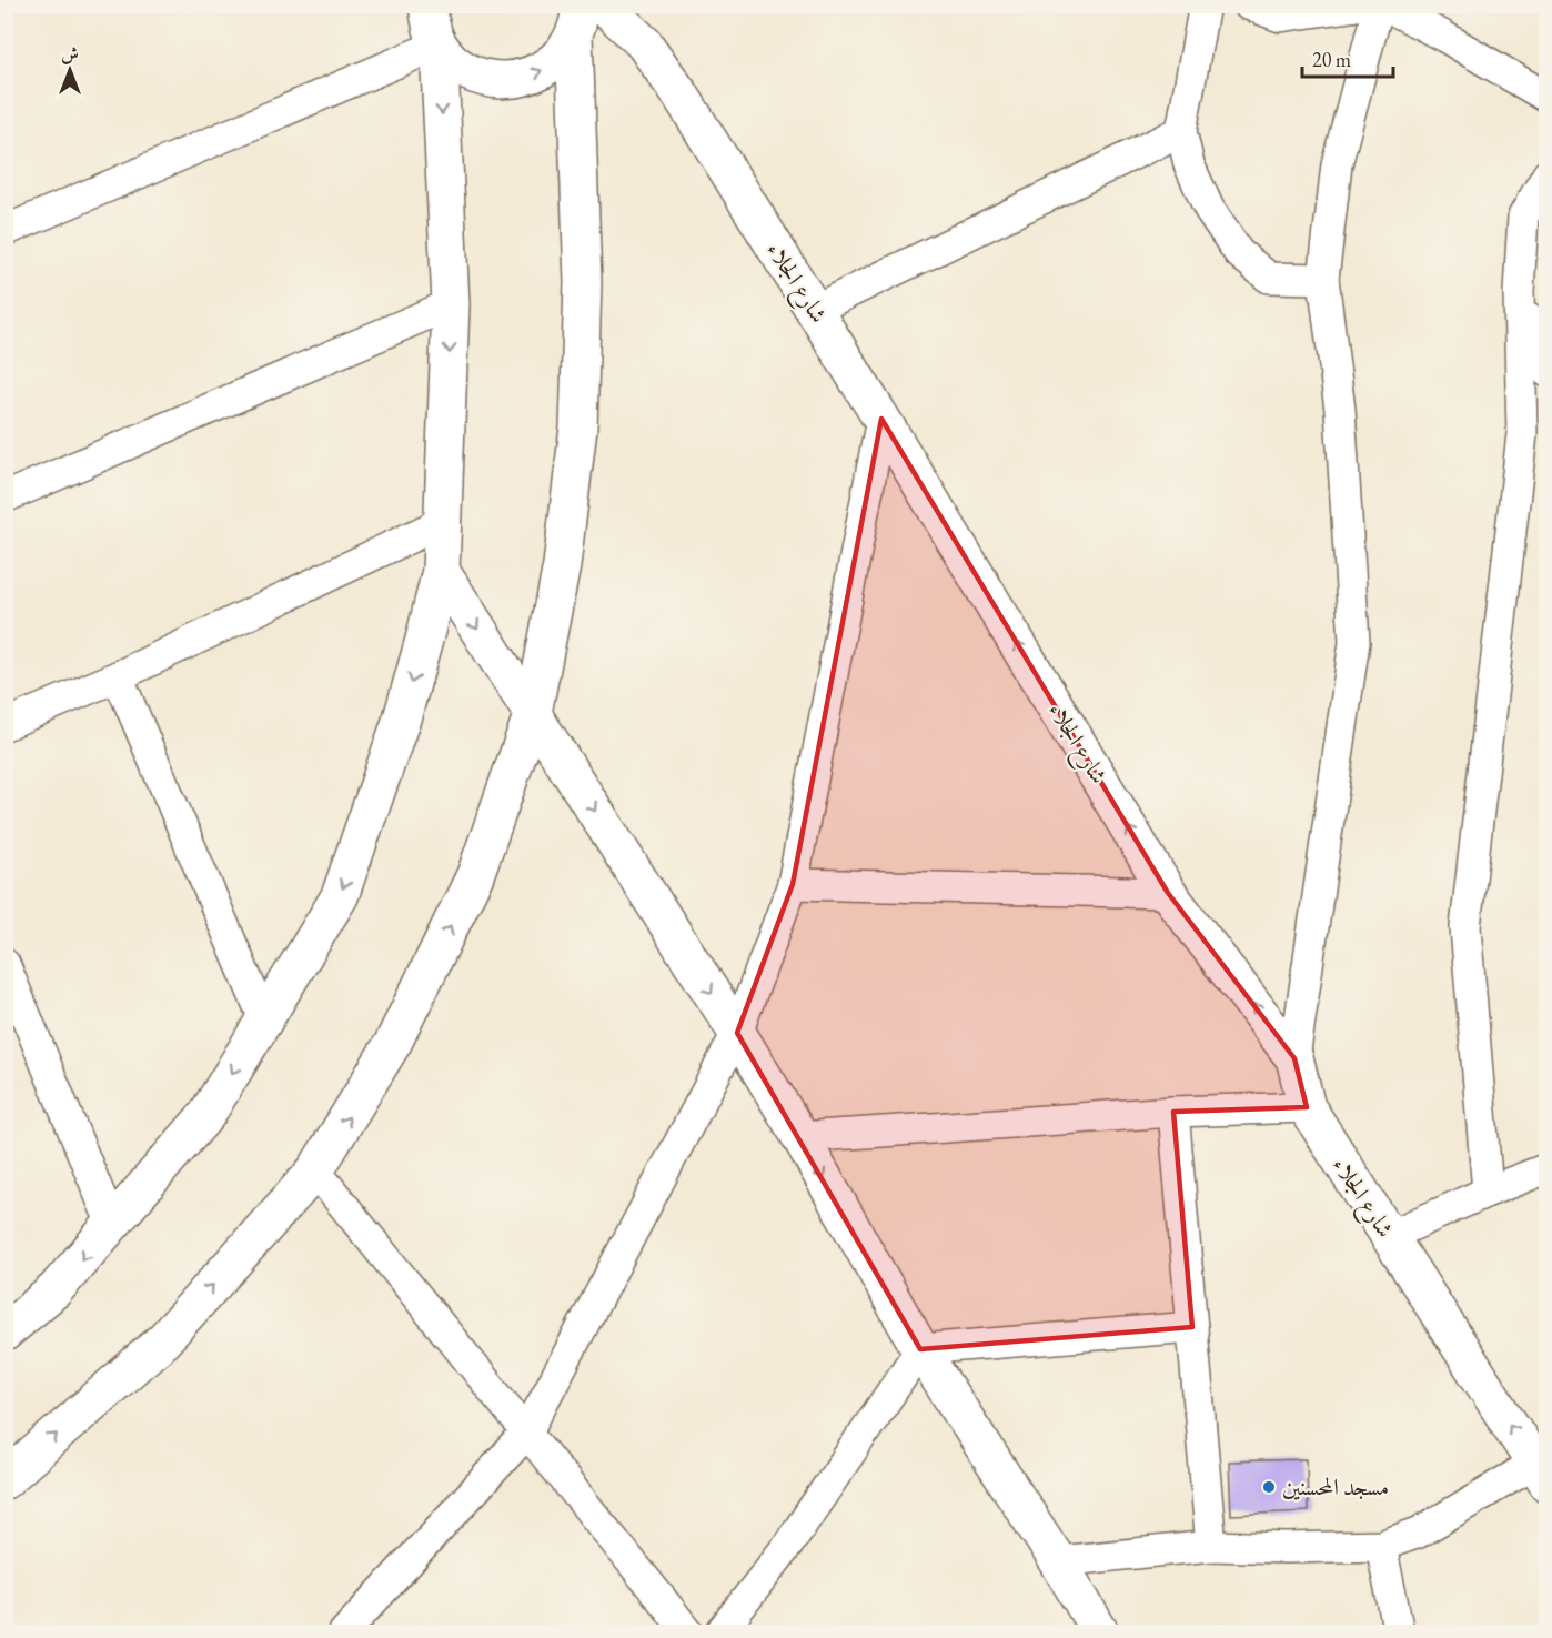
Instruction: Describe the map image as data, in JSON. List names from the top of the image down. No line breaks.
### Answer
{"streets":{"main road":["شارع الجلاء"]},"one_way":["شارع الجلاء"],"places":["مسجد المحسنين"],"scale_bar":"20 m","north":"top"}
